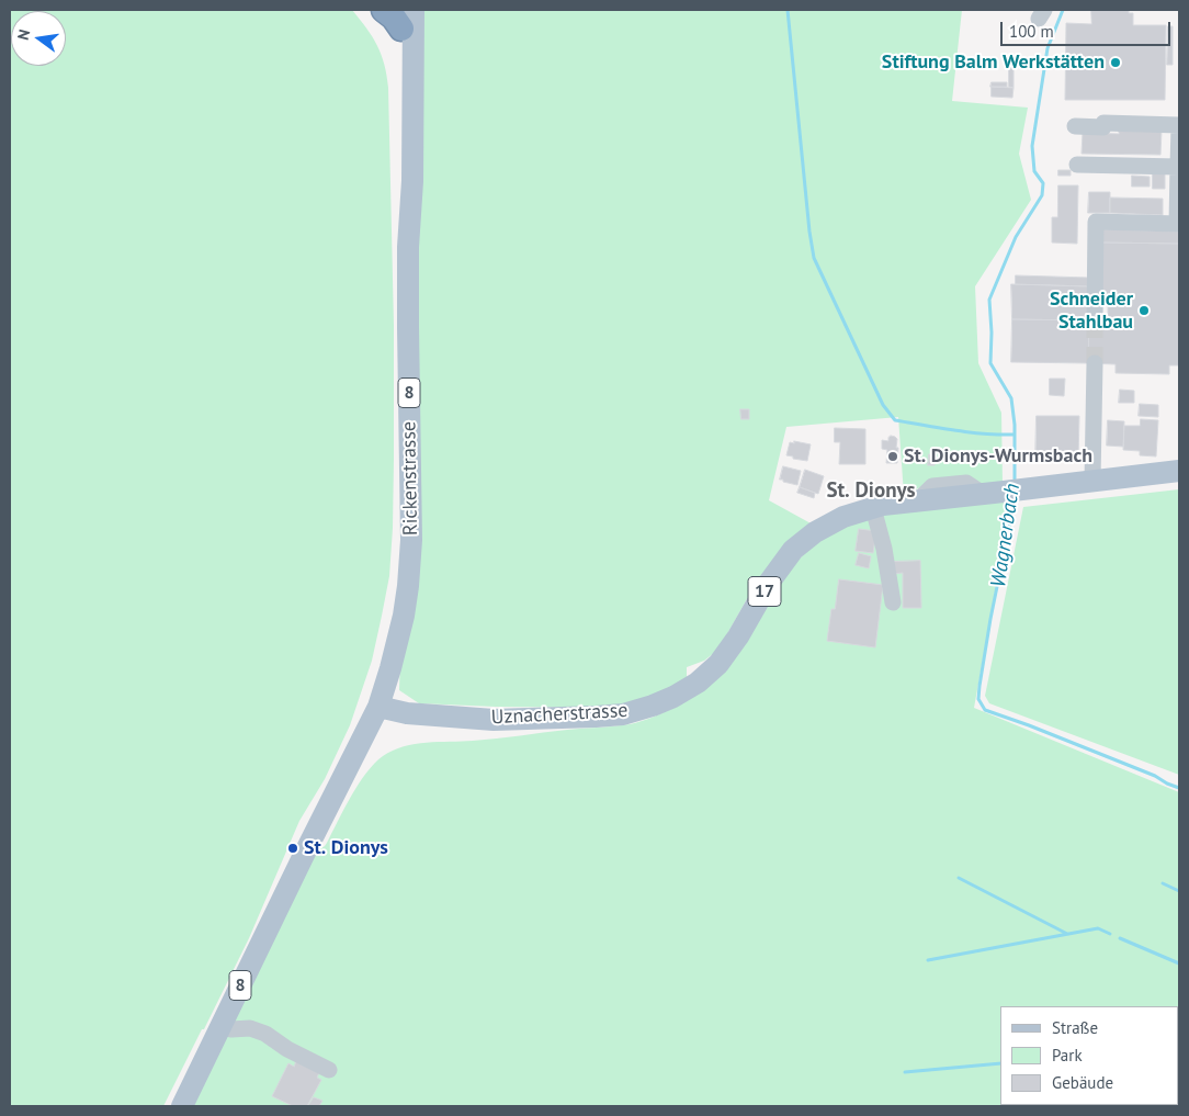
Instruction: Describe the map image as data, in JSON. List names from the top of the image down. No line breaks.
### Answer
{"streets":{"main road":["8","Rickenstrasse","17","Uznacherstrasse"]},"crossings":[["8","Rickenstrasse"],["8","Uznacherstrasse"],["Rickenstrasse","Uznacherstrasse"]],"districts":["St. Dionys"],"water":["Wagnerbach"],"places":["Stiftung Balm Werkstätten","Schneider Stahlbau","St. Dionys-Wurmsbach","St. Dionys"],"legend":["Straße","Park","Gebäude"],"scale_bar":"100 m","north":"left"}
